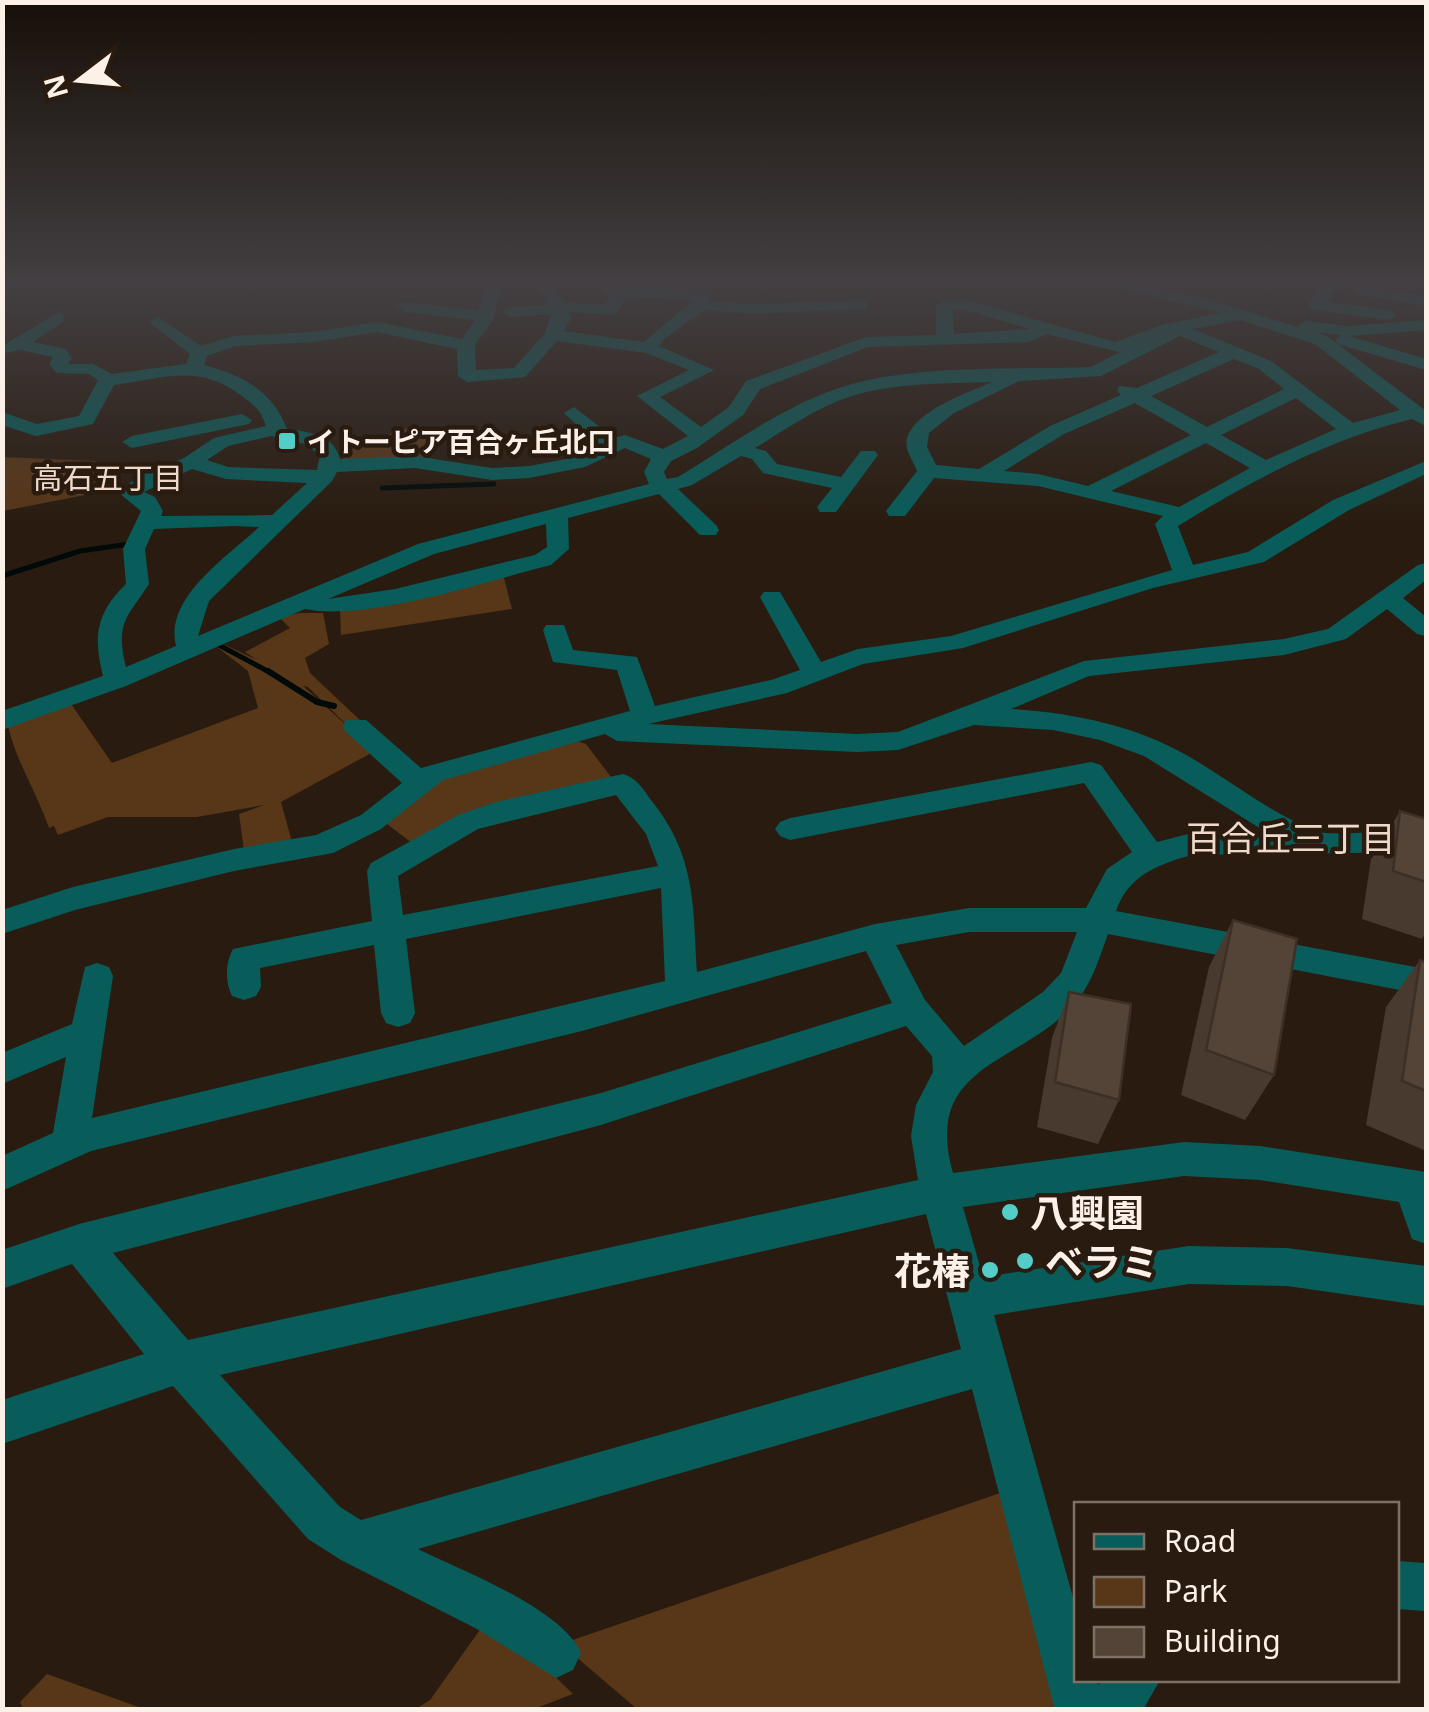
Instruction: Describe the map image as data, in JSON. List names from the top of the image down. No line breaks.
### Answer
{"districts":["高石五丁目","百合丘三丁目"],"places":{"transit":["イトーピア百合ヶ丘北口"],"other":["八興園","ベラミ","花椿"]},"legend":["Road","Park","Building"],"north":"left"}
